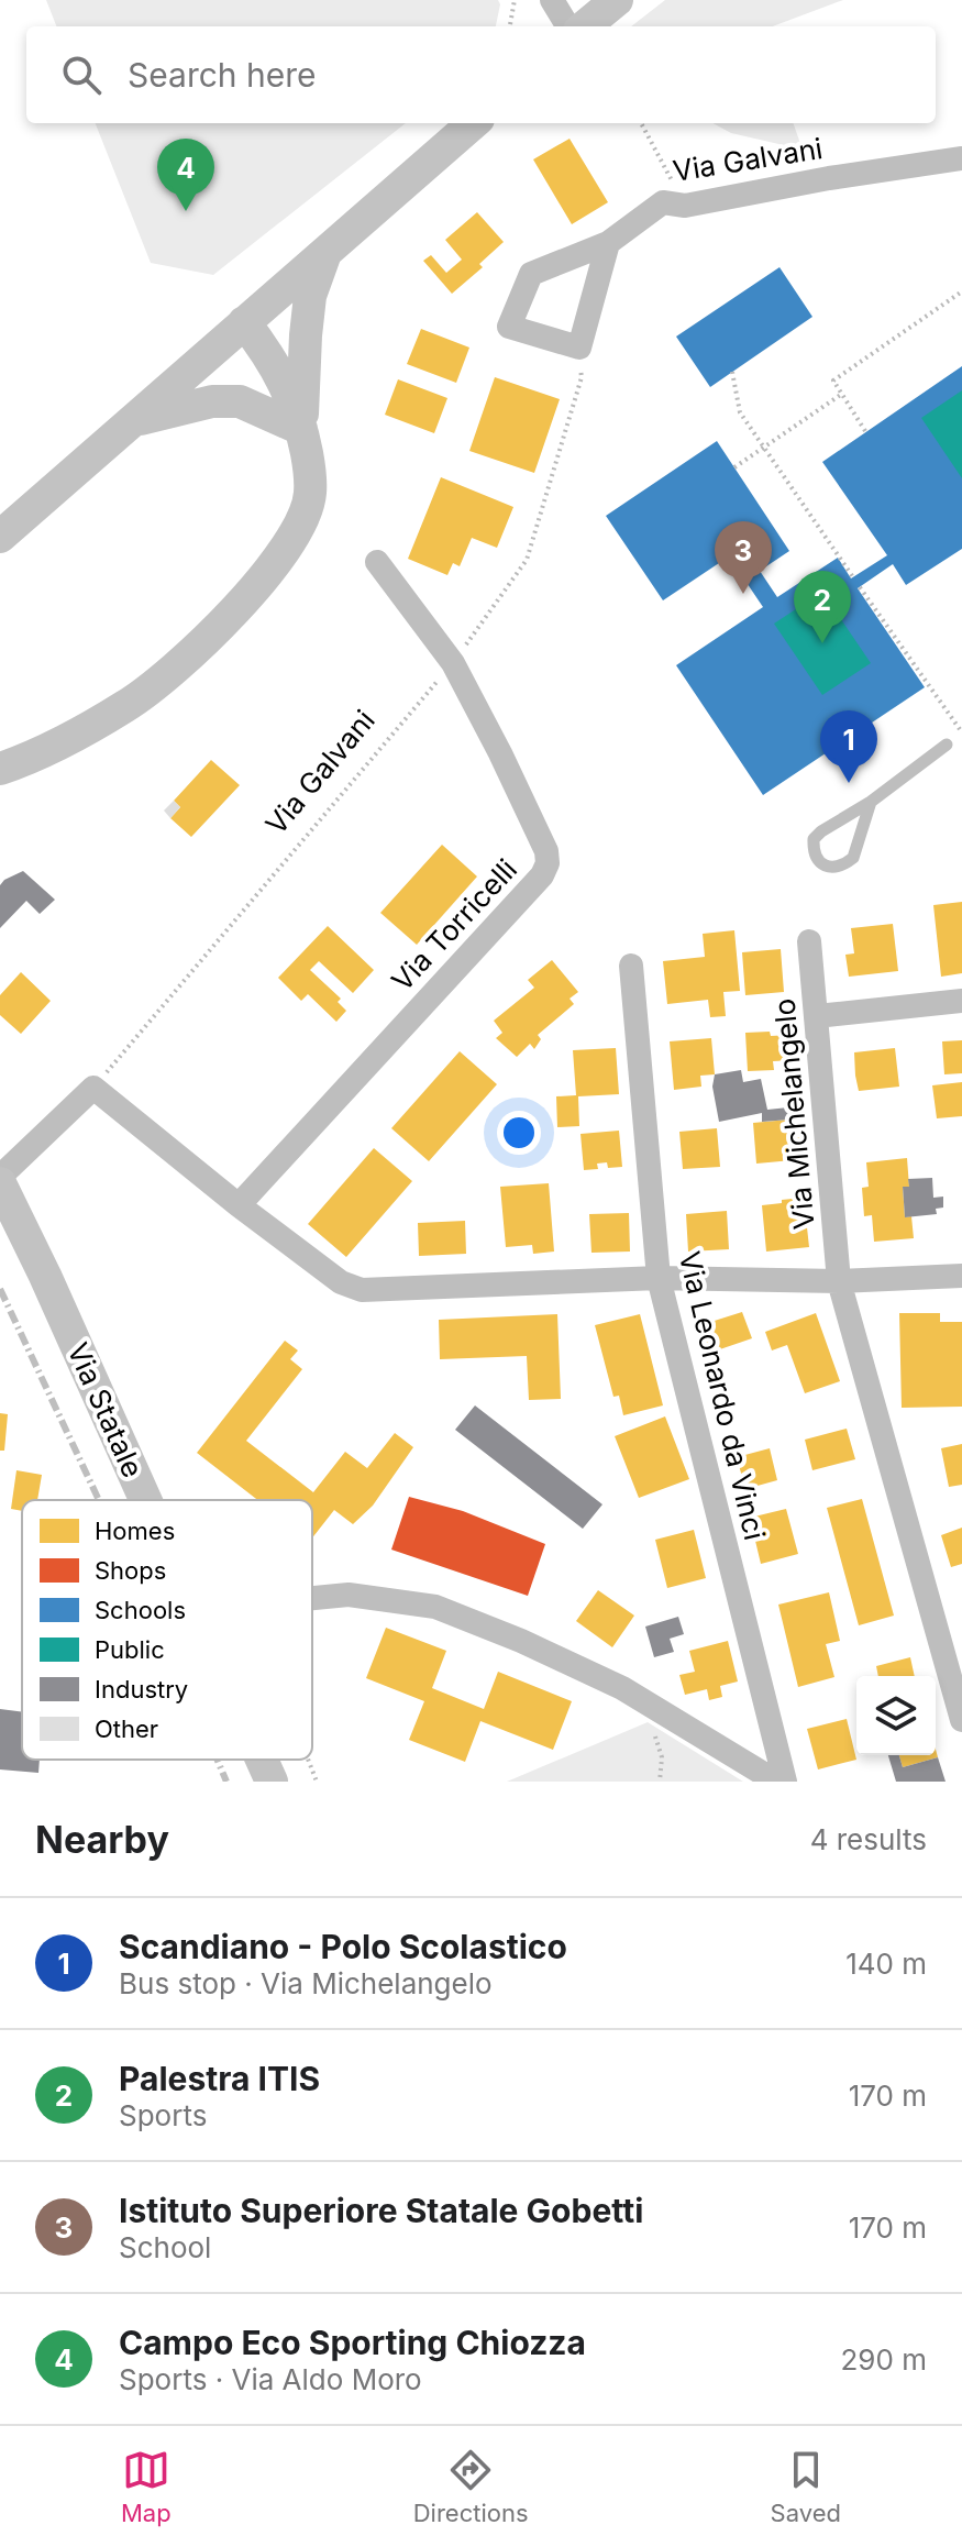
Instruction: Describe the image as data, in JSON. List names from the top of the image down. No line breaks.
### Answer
{"streets":{"main road":["Via Statale"],"street":["Via Galvani","Via Torricelli","Via Michelangelo","Via Leonardo da Vinci"]},"crossings":[["Via Galvani","Via Torricelli"]],"legend":["Homes","Shops","Schools","Public","Industry","Other"],"page":{"search":"Search here","pins":["4","3","2","1"],"heading":["Nearby","4 results"],"list":[{"mark":"1","name":"Scandiano - Polo Scolastico","note":"Bus stop · Via Michelangelo","value":"140 m"},{"mark":"2","name":"Palestra ITIS","note":"Sports","value":"170 m"},{"mark":"3","name":"Istituto Superiore Statale Gobetti","note":"School","value":"170 m"},{"mark":"4","name":"Campo Eco Sporting Chiozza","note":"Sports · Via Aldo Moro","value":"290 m"}],"nav":["Map","Directions","Saved"]}}
